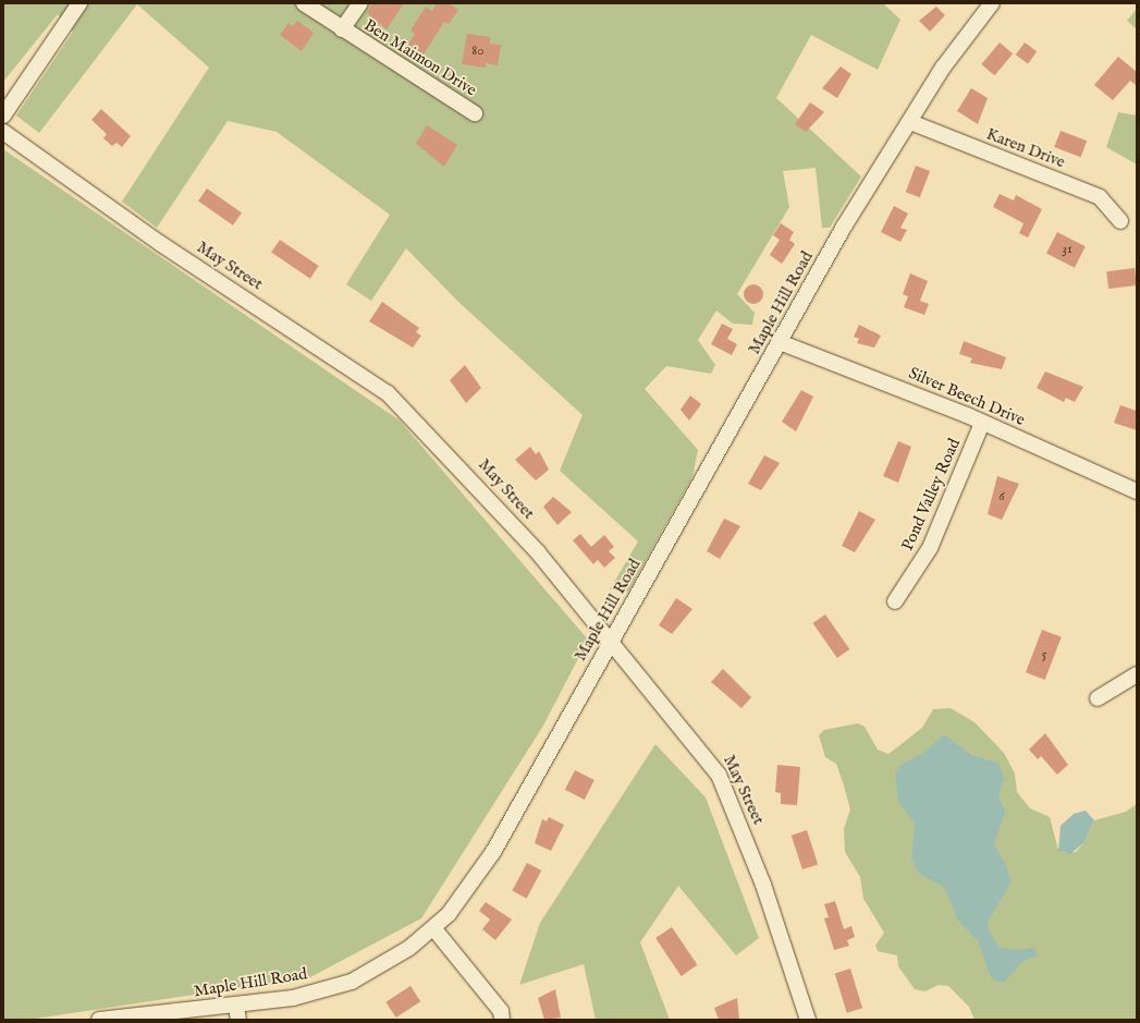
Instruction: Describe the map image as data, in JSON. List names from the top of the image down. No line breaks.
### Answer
{"streets":{"street":["Ben Maimon Drive","Karen Drive","May Street","Maple Hill Road","Silver Beech Drive","Pond Valley Road"]},"crossings":[["Karen Drive","Maple Hill Road"],["May Street","Maple Hill Road"],["Maple Hill Road","Silver Beech Drive"],["Silver Beech Drive","Pond Valley Road"]],"house_numbers":["80","31","6","5"]}
